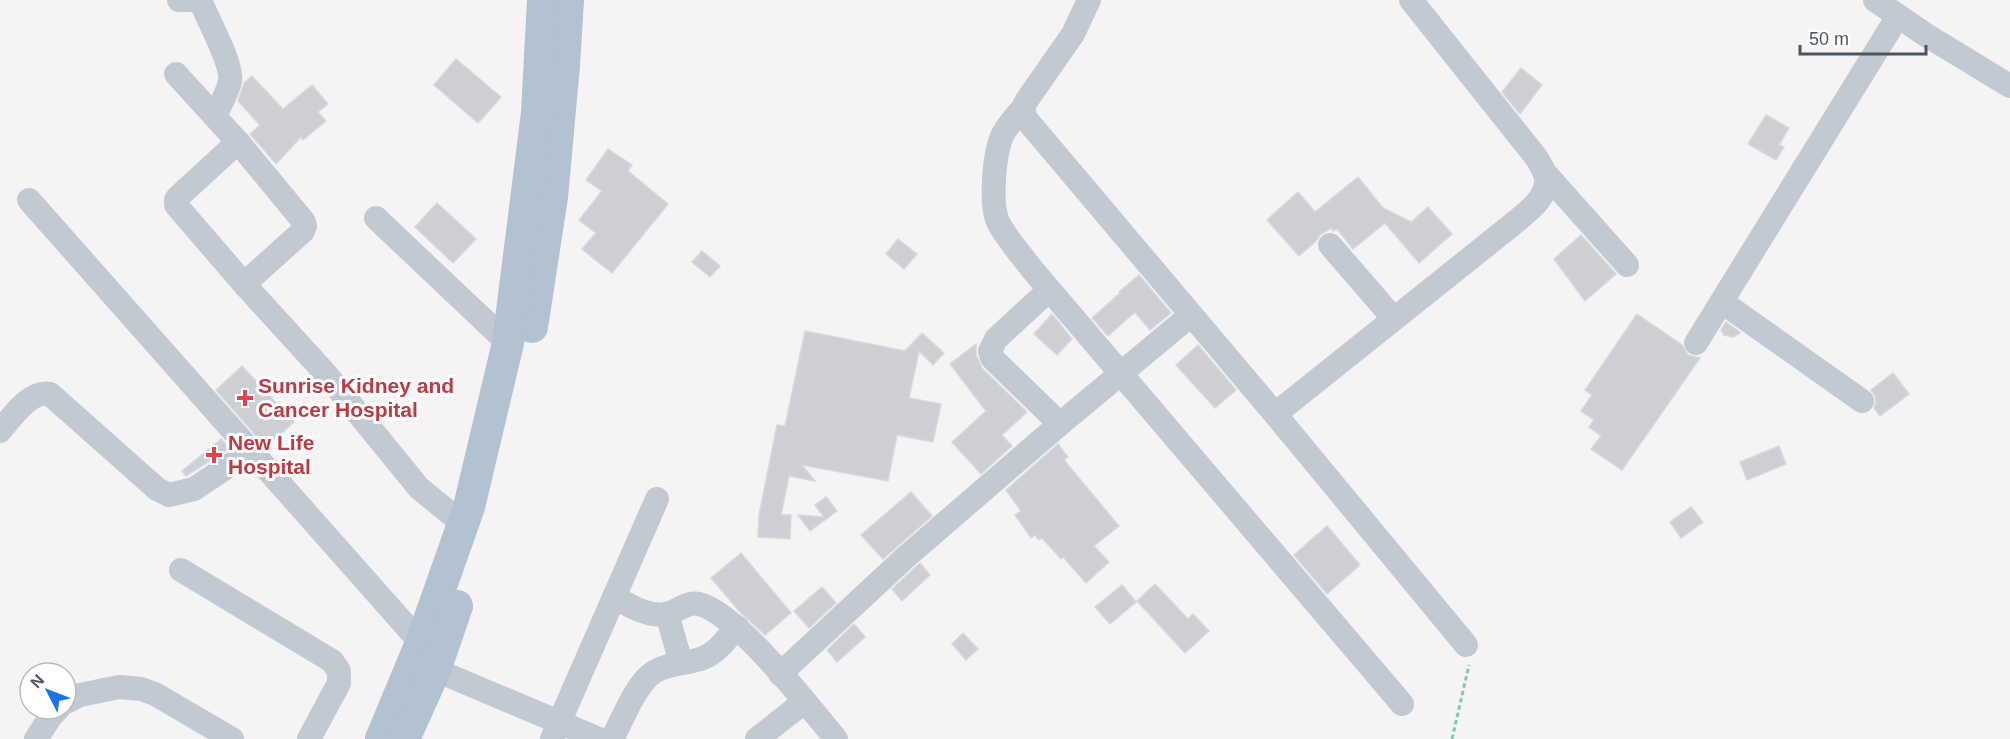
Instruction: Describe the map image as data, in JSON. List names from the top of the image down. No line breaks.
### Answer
{"places":{"health":["Sunrise Kidney and Cancer Hospital","New Life Hospital"]},"scale_bar":"50 m","north":"top left"}
